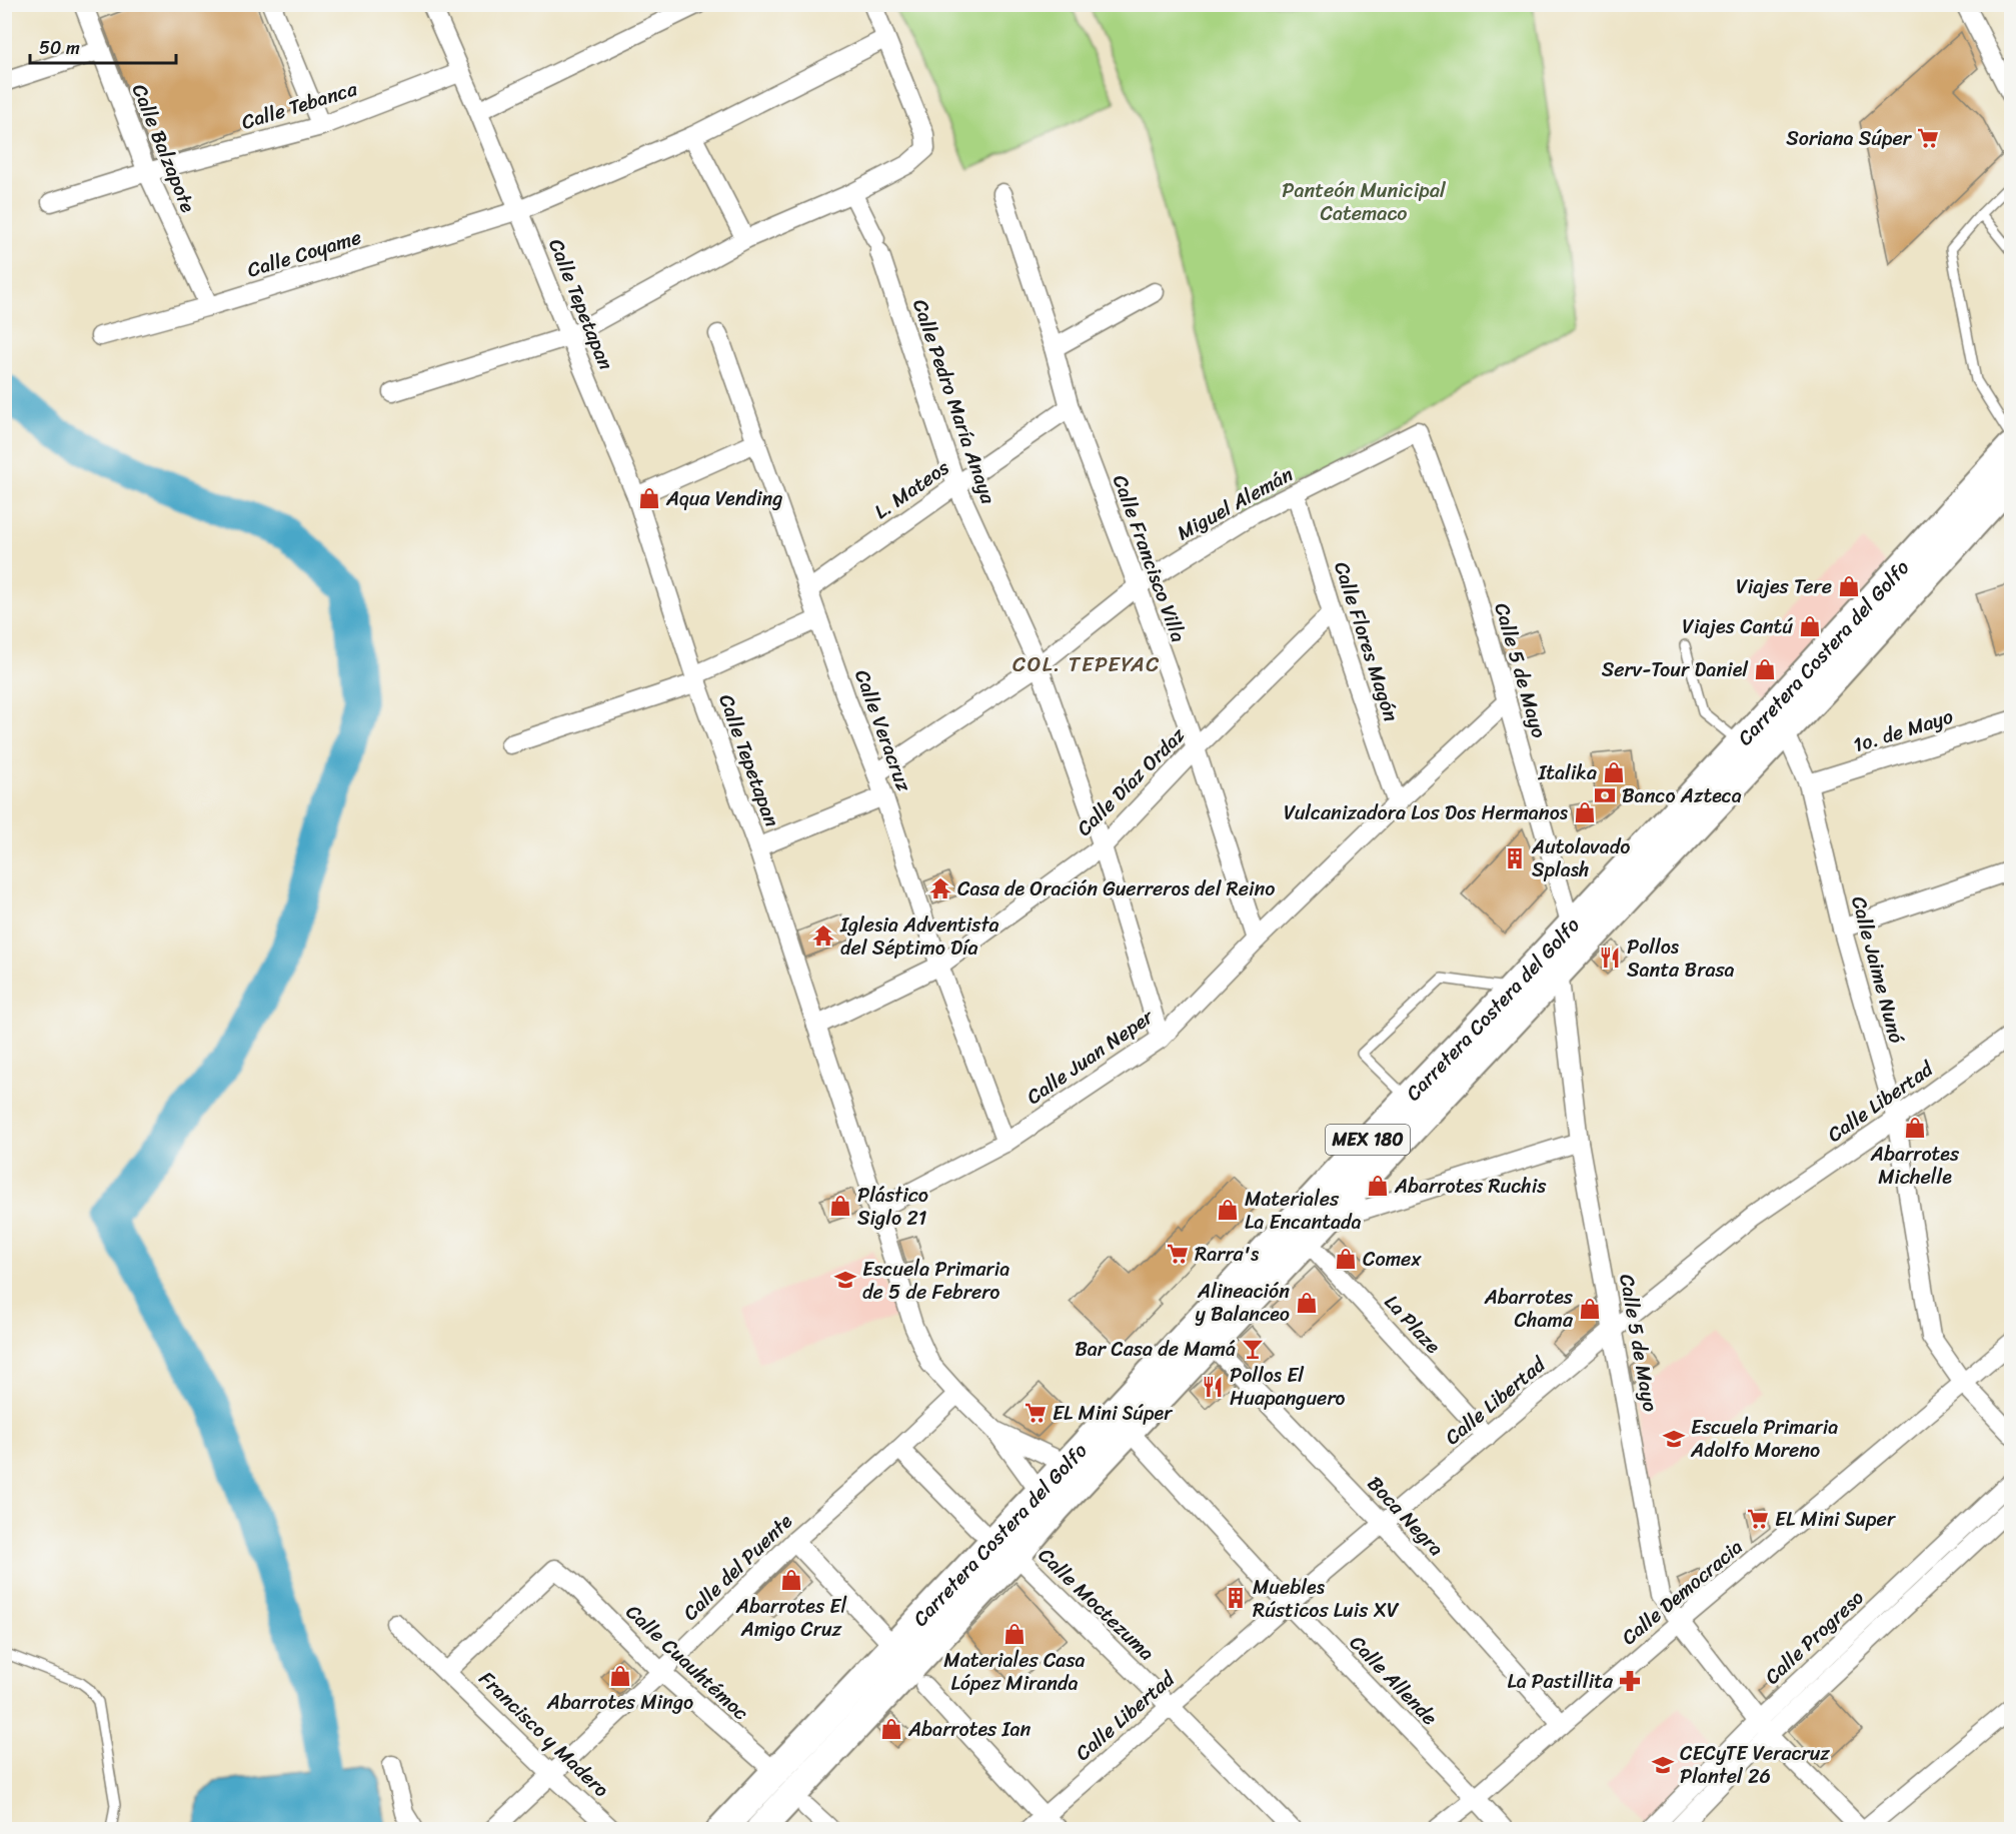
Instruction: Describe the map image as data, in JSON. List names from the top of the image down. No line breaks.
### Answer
{"streets":{"main road":["Carretera Costera del Golfo","MEX 180"],"street":["Calle Tebanca","Calle Balzapote","Calle Coyame","Calle Tepetapan","Calle Pedro María Anaya","L. Mateos","Miguel Alemán","Calle Francisco Villa","Calle Flores Magón","Calle 5 de Mayo","Calle Veracruz","1o. de Mayo","Calle Díaz Ordaz","Calle Jaime Nunó","Calle Juan Neper","Calle Libertad","La Plaze","Boca Negra","Calle del Puente","Calle Democracia","Calle Moctezuma","Calle Progreso","Calle Cuauhtémoc","Calle Allende","Francisco y Madero"]},"crossings":[["Calle Tebanca","Calle Balzapote"],["Calle Tebanca","Calle Tepetapan"],["Calle Balzapote","Calle Coyame"],["Calle Coyame","Calle Tepetapan"],["Calle Tepetapan","Carretera Costera del Golfo"],["Calle Tepetapan","Calle Díaz Ordaz"],["Calle Tepetapan","Calle Juan Neper"],["Calle Tepetapan","Calle del Puente"],["Calle Pedro María Anaya","L. Mateos"],["Calle Pedro María Anaya","Miguel Alemán"],["Calle Pedro María Anaya","Calle Díaz Ordaz"],["Calle Pedro María Anaya","Calle Juan Neper"],["L. Mateos","Calle Francisco Villa"],["L. Mateos","Calle Veracruz"],["Miguel Alemán","Calle Francisco Villa"],["Miguel Alemán","Calle Flores Magón"],["Miguel Alemán","Calle 5 de Mayo"],["Miguel Alemán","Calle Veracruz"],["Calle Francisco Villa","Calle Díaz Ordaz"],["Calle Francisco Villa","Calle Juan Neper"],["Calle Flores Magón","Calle Díaz Ordaz"],["Calle Flores Magón","Calle Juan Neper"],["Carretera Costera del Golfo","Calle 5 de Mayo"],["Carretera Costera del Golfo","Calle Jaime Nunó"],["Carretera Costera del Golfo","La Plaze"],["Carretera Costera del Golfo","Boca Negra"],["Carretera Costera del Golfo","Calle Moctezuma"],["Carretera Costera del Golfo","Calle Cuauhtémoc"],["Carretera Costera del Golfo","Calle Allende"],["Calle 5 de Mayo","Calle Juan Neper"],["Calle 5 de Mayo","Calle Libertad"],["Calle 5 de Mayo","Calle Democracia"],["Calle 5 de Mayo","Calle Progreso"],["Calle Veracruz","Calle Díaz Ordaz"],["Calle Veracruz","Calle Juan Neper"],["1o. de Mayo","Calle Jaime Nunó"],["Calle Jaime Nunó","Calle Libertad"],["Calle Jaime Nunó","Calle Democracia"],["Calle Libertad","La Plaze"],["Calle Libertad","Boca Negra"],["Calle Libertad","Calle Moctezuma"],["Calle Libertad","Calle Allende"],["Boca Negra","Calle Democracia"],["Calle del Puente","Calle Moctezuma"],["Calle del Puente","Calle Cuauhtémoc"],["Calle del Puente","Francisco y Madero"],["Calle Democracia","Calle Allende"],["Calle Cuauhtémoc","Francisco y Madero"]],"districts":["COL. TEPEYAC"],"parks":["Panteón Municipal Catemaco"],"places":{"supermarket":["Soriana Súper","Rarra's","EL Mini Súper","EL Mini Super"],"shop":["Aqua Vending","Viajes Tere","Viajes Cantú","Serv-Tour Daniel","Italika","Vulcanizadora Los Dos Hermanos","Abarrotes Michelle","Abarrotes Ruchis","Plástico Siglo 21","Materiales La Encantada","Comex","Alineación y Balanceo","Abarrotes Chama","Abarrotes El Amigo Cruz","Materiales Casa López Miranda","Abarrotes Mingo","Abarrotes Ian"],"bank":["Banco Azteca"],"building":["Autolavado Splash","Muebles Rústicos Luis XV"],"temple":["Casa de Oración Guerreros del Reino","Iglesia Adventista del Séptimo Día"],"restaurant":["Pollos Santa Brasa","Pollos El Huapanguero"],"school or university":["Escuela Primaria de 5 de Febrero","Escuela Primaria Adolfo Moreno","CECyTE Veracruz Plantel 26"],"bar":["Bar Casa de Mamá"],"pharmacy":["La Pastillita"]},"scale_bar":"50 m"}
